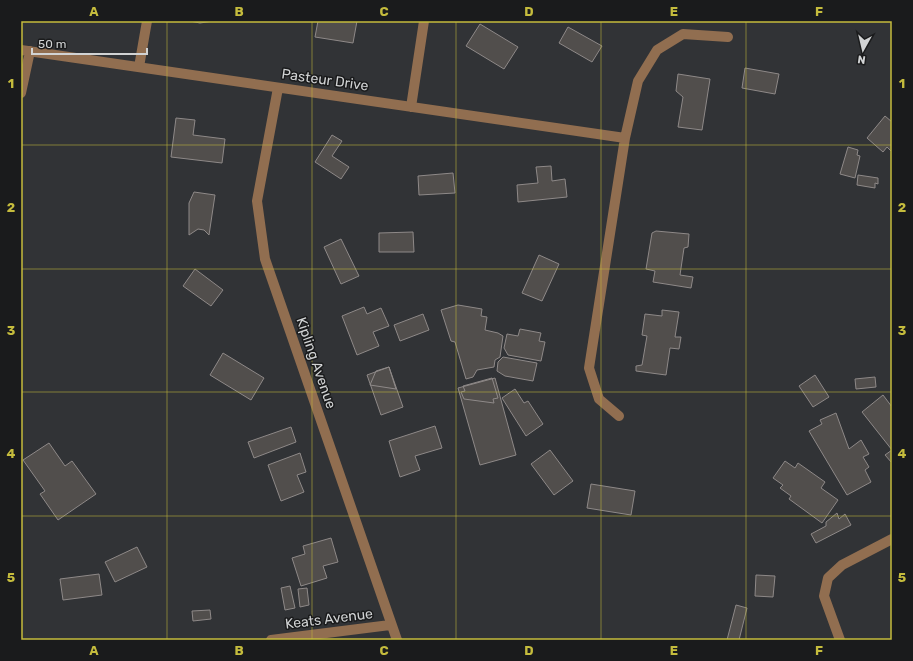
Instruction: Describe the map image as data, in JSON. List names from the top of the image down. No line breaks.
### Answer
{"streets":{"street":["Pasteur Drive","Kipling Avenue","Keats Avenue"]},"crossings":[["Pasteur Drive","Kipling Avenue"],["Kipling Avenue","Keats Avenue"]],"scale_bar":"50 m","north":"bottom","grid":{"columns":["A","B","C","D","E","F"],"rows":["1","2","3","4","5"]}}
